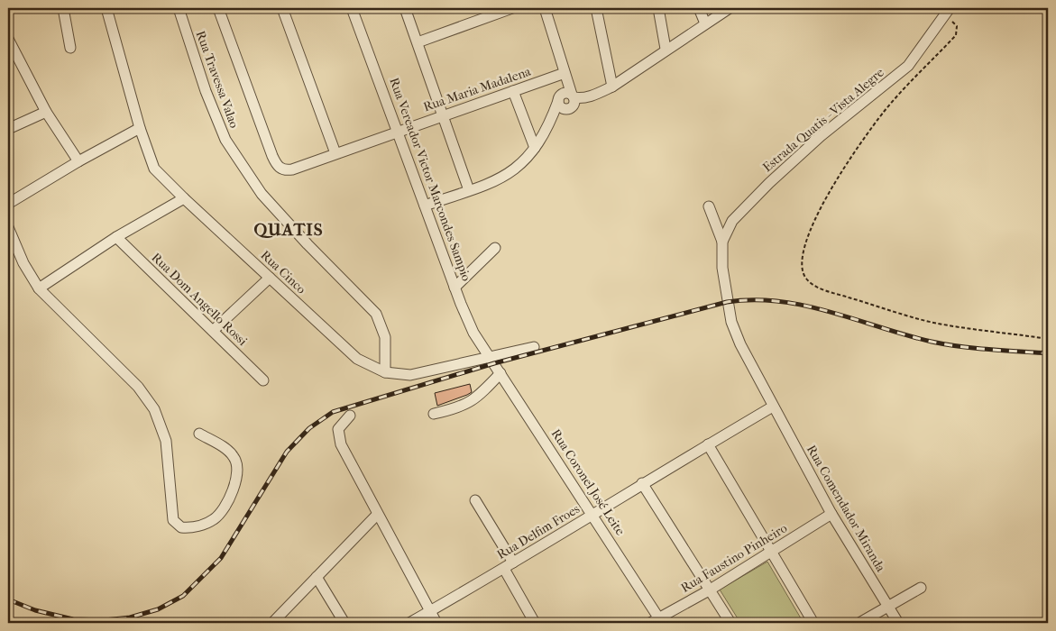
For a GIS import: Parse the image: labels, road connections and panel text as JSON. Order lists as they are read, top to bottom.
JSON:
{
  "streets": {
    "street": [
      "Rua Travessa Valao",
      "Rua Maria Madalena",
      "Estrada Quatis - Vista Alegre",
      "Rua Vereador Victor Marcondes Sampio",
      "Rua Cinco",
      "Rua Dom Angello Rossi",
      "Rua Coronel José Leite",
      "Rua Comendador Miranda",
      "Rua Delfim Froes",
      "Rua Faustino Pinheiro"
    ]
  },
  "crossings": [
    ["Rua Travessa Valao", "Rua Cinco"],
    ["Rua Maria Madalena", "Rua Vereador Victor Marcondes Sampio"],
    ["Estrada Quatis - Vista Alegre", "Rua Comendador Miranda"],
    ["Estrada Quatis - Vista Alegre", "Rua Delfim Froes"],
    ["Rua Vereador Victor Marcondes Sampio", "Rua Cinco"],
    ["Rua Vereador Victor Marcondes Sampio", "Rua Coronel José Leite"],
    ["Rua Cinco", "Rua Coronel José Leite"],
    ["Rua Coronel José Leite", "Rua Delfim Froes"],
    ["Rua Coronel José Leite", "Rua Faustino Pinheiro"],
    ["Rua Comendador Miranda", "Rua Delfim Froes"],
    ["Rua Comendador Miranda", "Rua Faustino Pinheiro"]
  ],
  "districts": ["QUATIS"]
}
